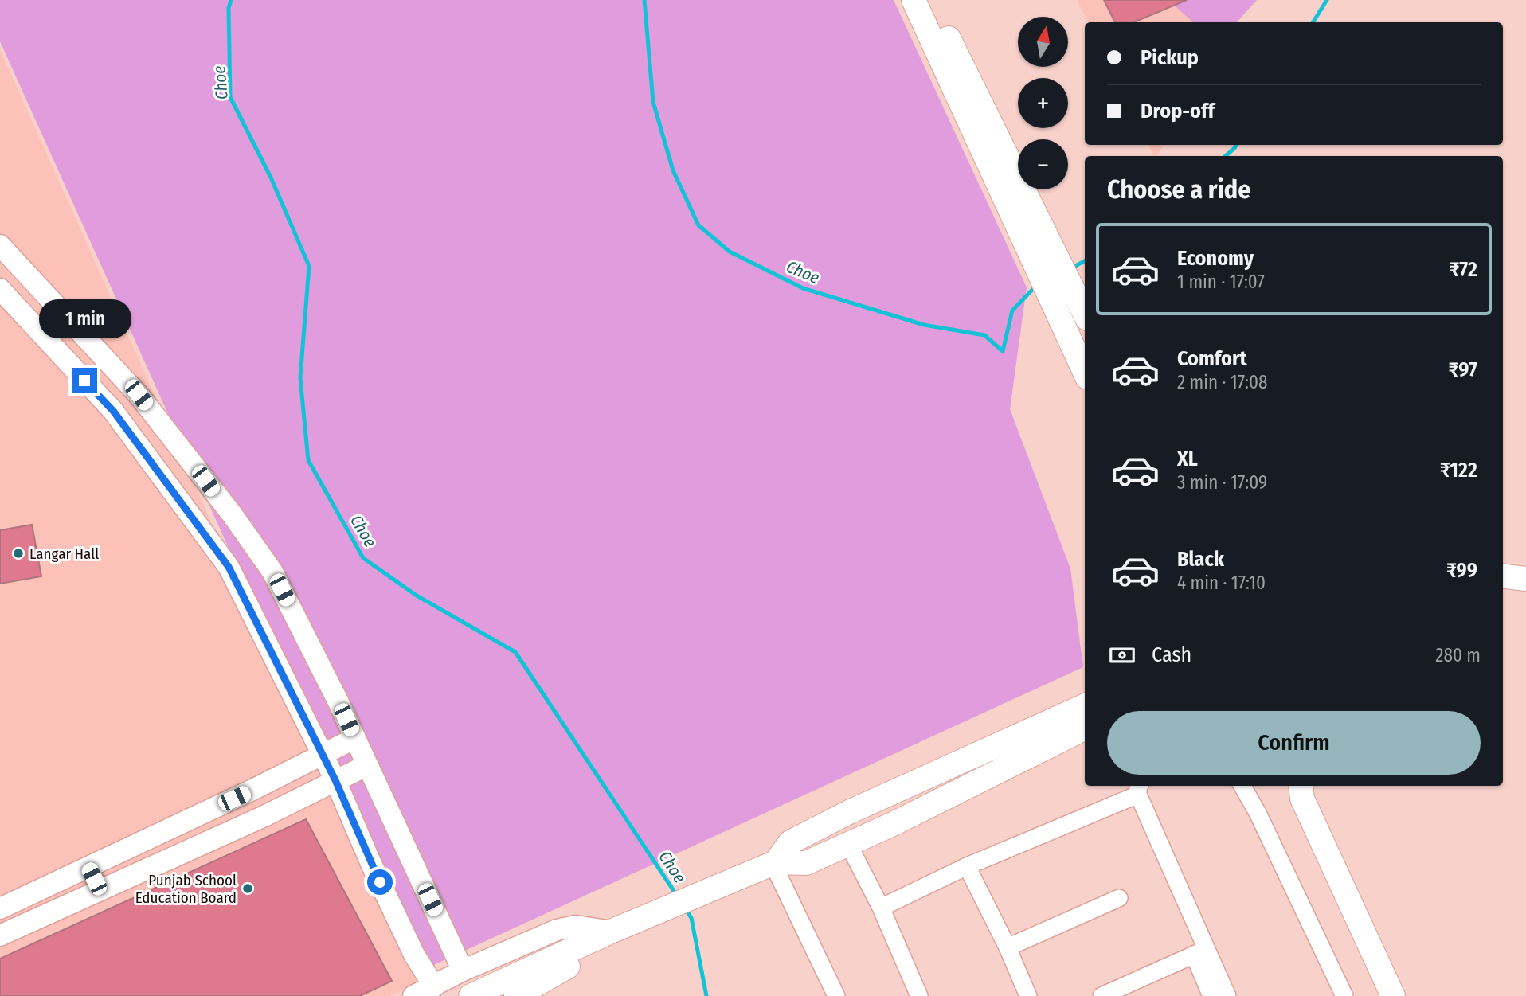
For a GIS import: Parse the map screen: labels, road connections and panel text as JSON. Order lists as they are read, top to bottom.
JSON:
{
  "water": ["Choe"],
  "places": ["Langar Hall", "Punjab School Education Board"],
  "north": "top",
  "page": {
    "map_buttons": ["+", "−"],
    "banner": ["Pickup", "Drop-off"],
    "heading": "Choose a ride",
    "list": [
      {
        "name": "Economy",
        "note": "1 min · 17:07",
        "value": "₹72"
      },
      {
        "name": "Comfort",
        "note": "2 min · 17:08",
        "value": "₹97"
      },
      {
        "name": "XL",
        "note": "3 min · 17:09",
        "value": "₹122"
      },
      {
        "name": "Black",
        "note": "4 min · 17:10",
        "value": "₹99"
      }
    ],
    "bubble": "1 min",
    "pay": ["Cash", "280 m"],
    "buttons": "Confirm"
  }
}
